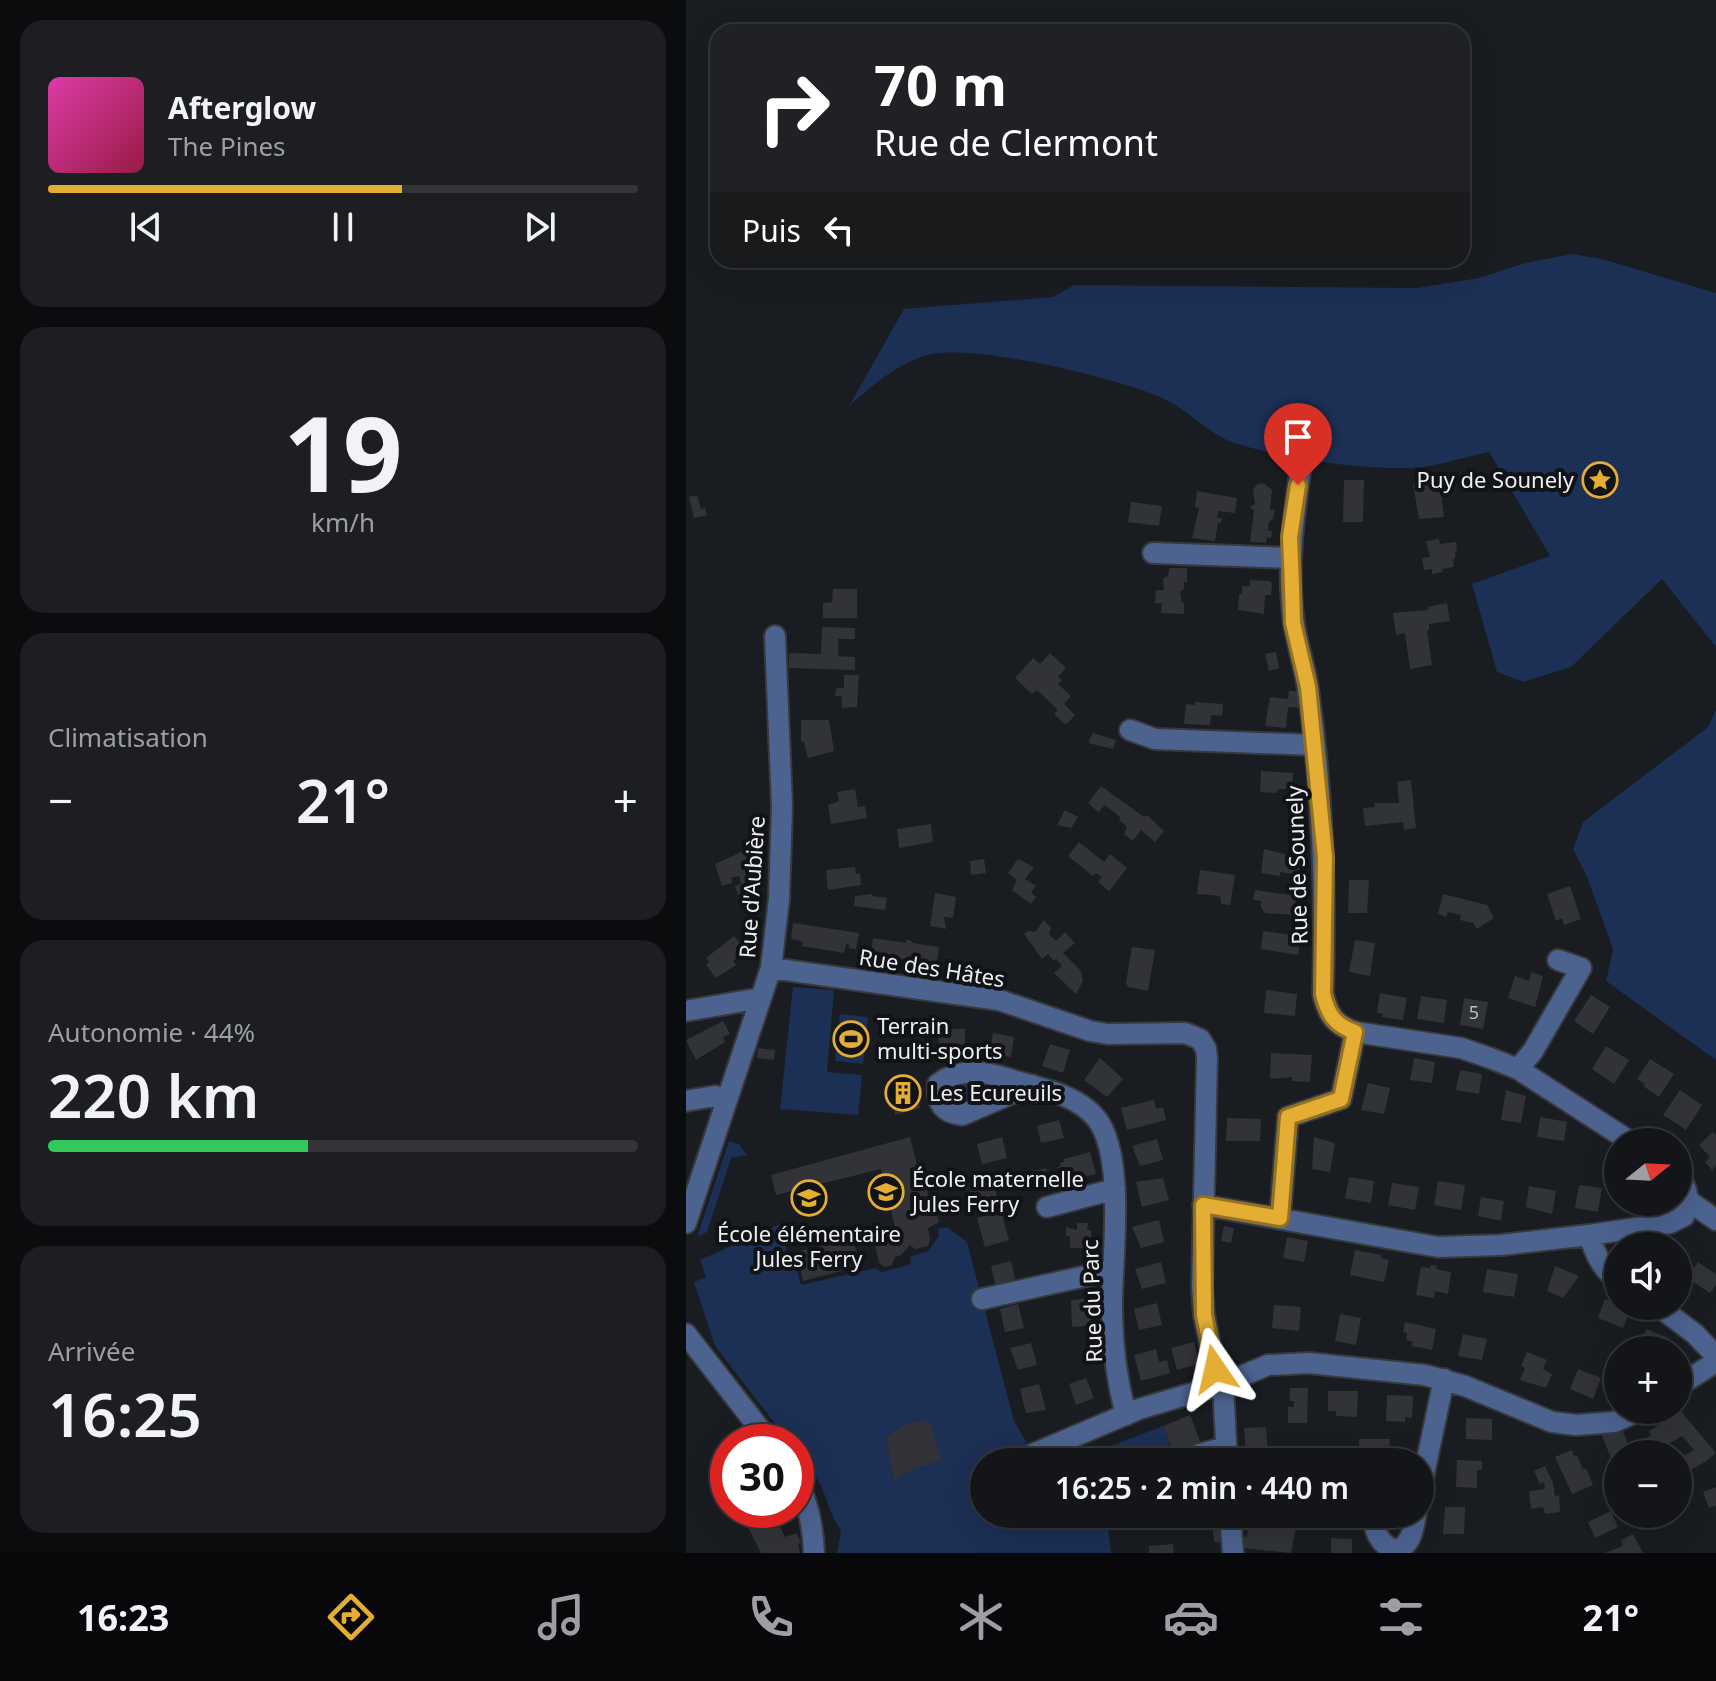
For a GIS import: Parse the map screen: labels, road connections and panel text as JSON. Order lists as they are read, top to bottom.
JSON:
{
  "streets": {
    "street": [
      "Rue de Sounely",
      "Rue d'Aubière",
      "Rue des Hâtes",
      "Rue du Parc"
    ]
  },
  "crossings": [
    ["Rue d'Aubière", "Rue des Hâtes"]
  ],
  "places": {
    "place": ["Puy de Sounely"],
    "sports": ["Terrain multi-sports"],
    "building": ["Les Ecureuils"],
    "school or university": ["École maternelle Jules Ferry", "École élémentaire Jules Ferry"]
  },
  "house_numbers": ["5"],
  "north": "right",
  "page": {
    "turn": ["70 m", "Rue de Clermont"],
    "song": ["Afterglow", "The Pines"],
    "then": "Puis",
    "tile": [
      ["19", "km/h"],
      "Climatisation",
      ["Autonomie · 44%", "220 km"],
      ["Arrivée", "16:25"]
    ],
    "heat": ["−", "21°", "+"],
    "map_buttons": ["+", "−"],
    "limit": "30",
    "trip": "16:25 · 2 min · 440 m",
    "tabs": ["16:23", "21°"]
  }
}
